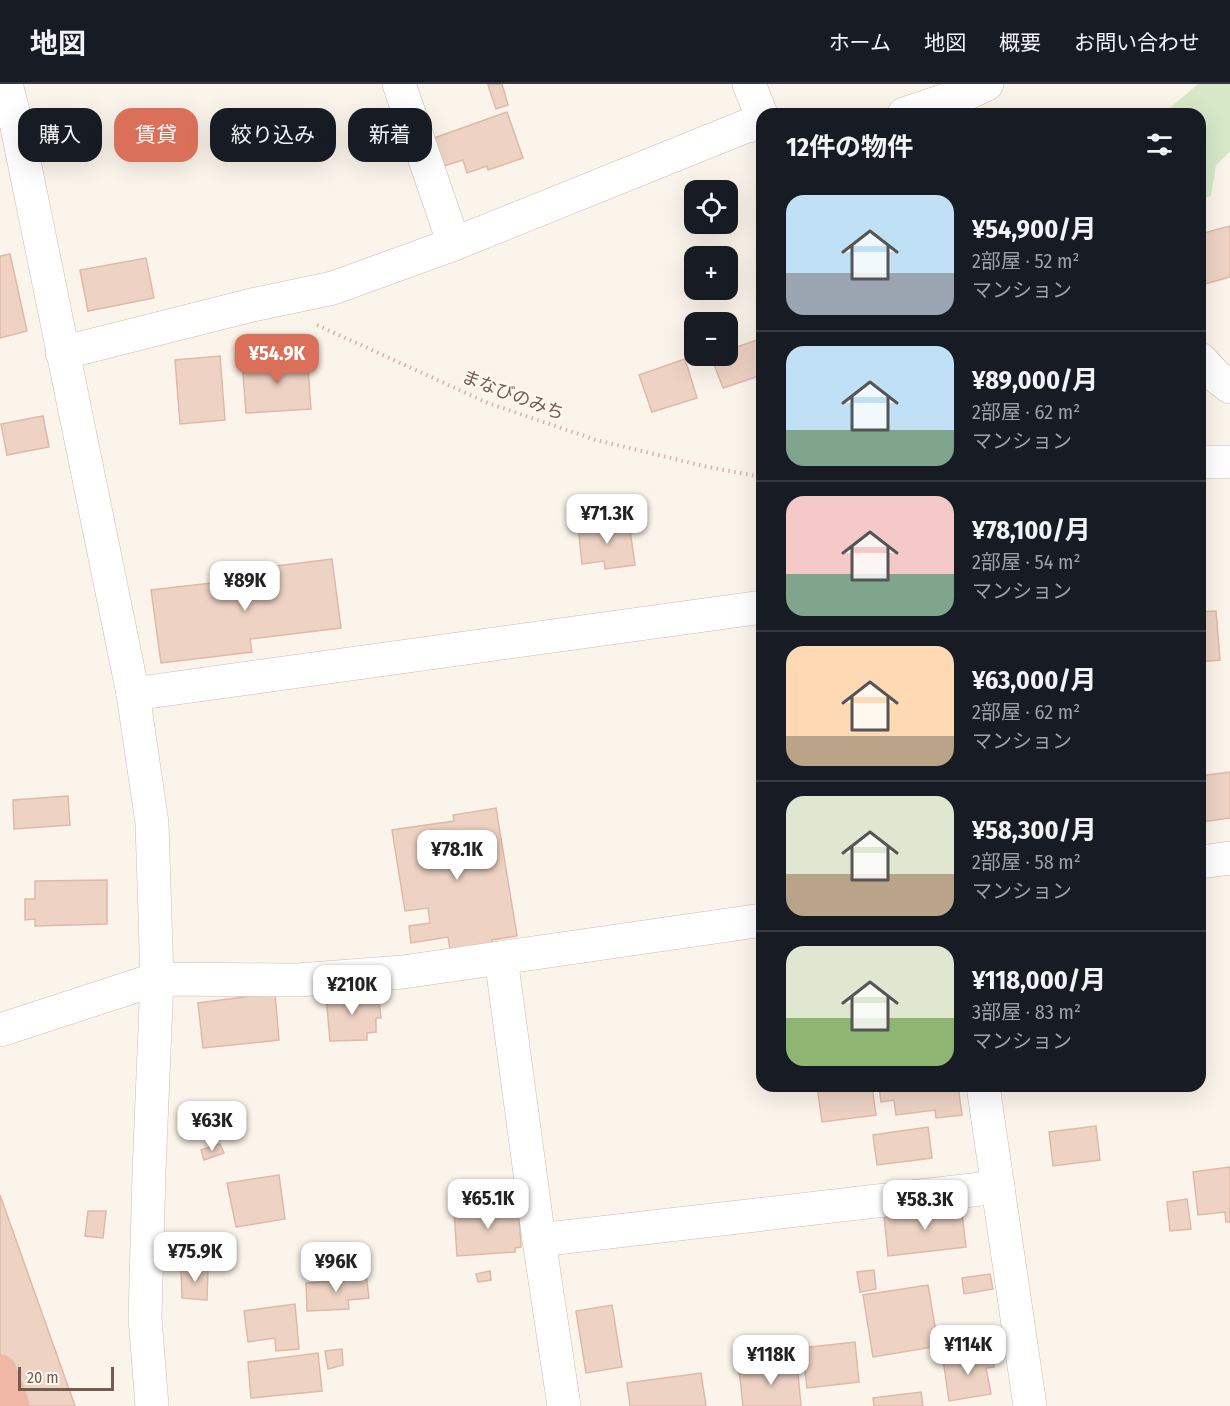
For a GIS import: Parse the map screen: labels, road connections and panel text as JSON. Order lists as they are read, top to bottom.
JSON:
{
  "streets": {
    "path": ["まなびのみち"]
  },
  "scale_bar": "20 m",
  "page": {
    "header": "地図",
    "nav": [
      "ホーム",
      "地図",
      "概要",
      "お問い合わせ"
    ],
    "chip": [
      "購入",
      "賃貸",
      "絞り込み",
      "新着"
    ],
    "heading": "12件の物件",
    "map_buttons": ["+", "−"],
    "list": [
      {
        "name": "¥54,900/月",
        "note": "2部屋 · 52 m² · マンション"
      },
      {
        "name": "¥89,000/月",
        "note": "2部屋 · 62 m² · マンション"
      },
      {
        "name": "¥78,100/月",
        "note": "2部屋 · 54 m² · マンション"
      },
      {
        "name": "¥63,000/月",
        "note": "2部屋 · 62 m² · マンション"
      },
      {
        "name": "¥58,300/月",
        "note": "2部屋 · 58 m² · マンション"
      },
      {
        "name": "¥118,000/月",
        "note": "3部屋 · 83 m² · マンション"
      }
    ],
    "price": [
      "¥54.9K",
      "¥71.3K",
      "¥89K",
      "¥78.1K",
      "¥210K",
      "¥63K",
      "¥65.1K",
      "¥58.3K",
      "¥75.9K",
      "¥96K",
      "¥114K",
      "¥118K"
    ],
    "scale": "20 m"
  }
}
